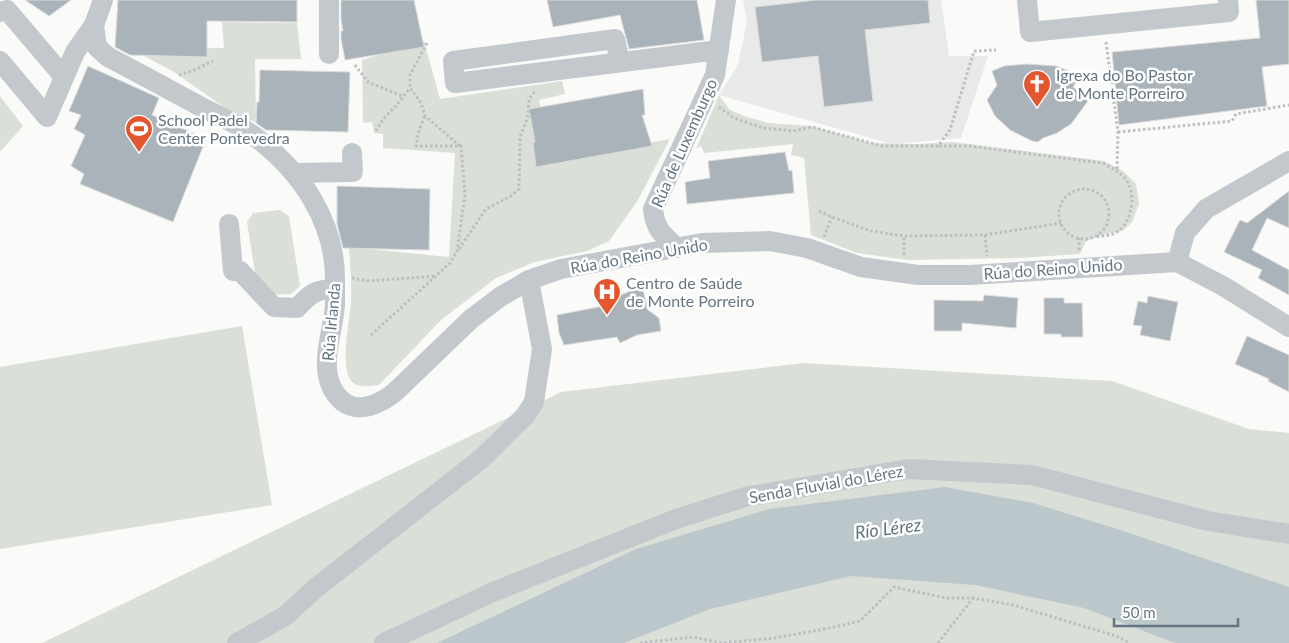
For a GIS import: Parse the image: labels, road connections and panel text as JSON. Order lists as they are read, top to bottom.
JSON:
{
  "streets": {
    "street": [
      "Rúa de Luxemburgo",
      "Rúa do Reino Unido",
      "Rúa Irlanda",
      "Senda Fluvial do Lérez"
    ]
  },
  "crossings": [
    ["Rúa de Luxemburgo", "Rúa do Reino Unido"],
    ["Rúa do Reino Unido", "Rúa Irlanda"]
  ],
  "water": ["Río Lérez"],
  "places": {
    "church": ["Igrexa do Bo Pastor de Monte Porreiro"],
    "sports": ["School Padel Center Pontevedra"],
    "hospital": ["Centro de Saúde de Monte Porreiro"]
  },
  "scale_bar": "50 m"
}
